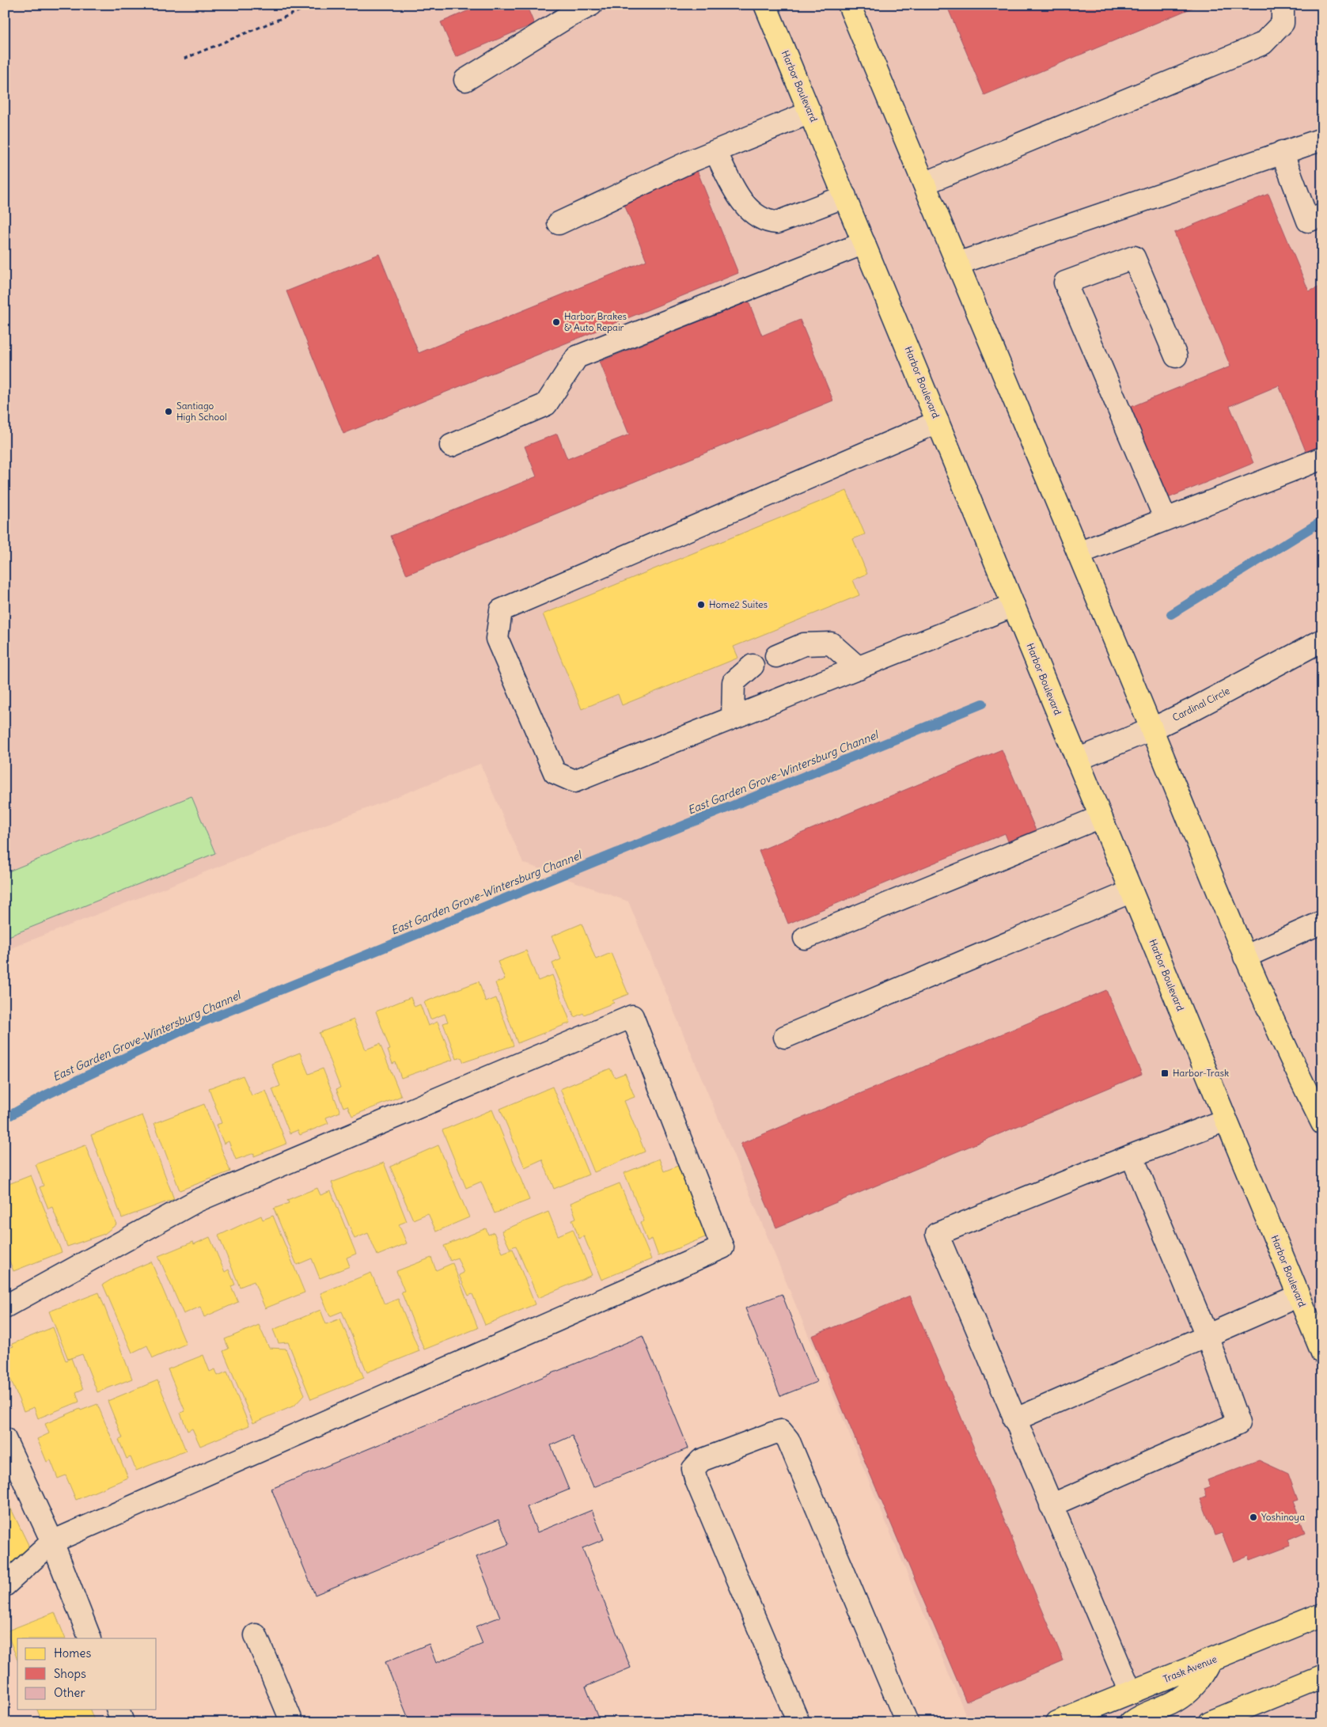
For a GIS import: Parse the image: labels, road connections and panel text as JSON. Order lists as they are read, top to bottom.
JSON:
{
  "streets": {
    "main road": ["Harbor Boulevard", "Trask Avenue"],
    "street": ["Cardinal Circle"]
  },
  "crossings": [
    ["Harbor Boulevard", "Cardinal Circle"]
  ],
  "water": ["East Garden Grove-Wintersburg Channel"],
  "places": {
    "other": [
      "Harbor Brakes & Auto Repair",
      "Santiago High School",
      "Home2 Suites",
      "Yoshinoya"
    ],
    "transit": ["Harbor-Trask"]
  },
  "legend": ["Homes", "Shops", "Other"]
}
